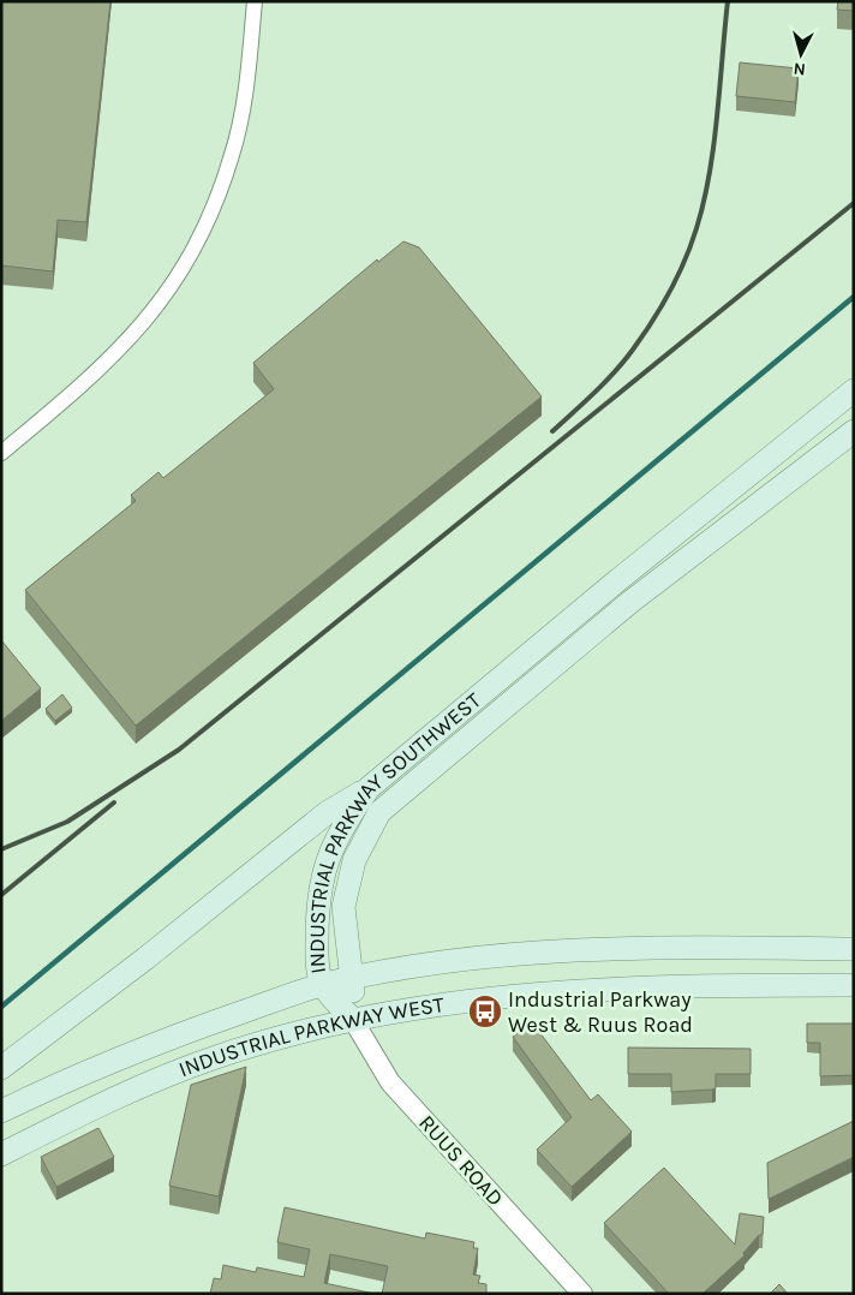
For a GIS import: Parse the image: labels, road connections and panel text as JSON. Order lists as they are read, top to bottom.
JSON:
{
  "streets": {
    "main road": ["INDUSTRIAL PARKWAY SOUTHWEST", "INDUSTRIAL PARKWAY WEST"],
    "street": ["RUUS ROAD"]
  },
  "crossings": [
    ["INDUSTRIAL PARKWAY SOUTHWEST", "INDUSTRIAL PARKWAY WEST"],
    ["INDUSTRIAL PARKWAY SOUTHWEST", "RUUS ROAD"],
    ["INDUSTRIAL PARKWAY WEST", "RUUS ROAD"]
  ],
  "places": {
    "bus stop": ["Industrial Parkway West & Ruus Road"]
  },
  "north": "bottom"
}
